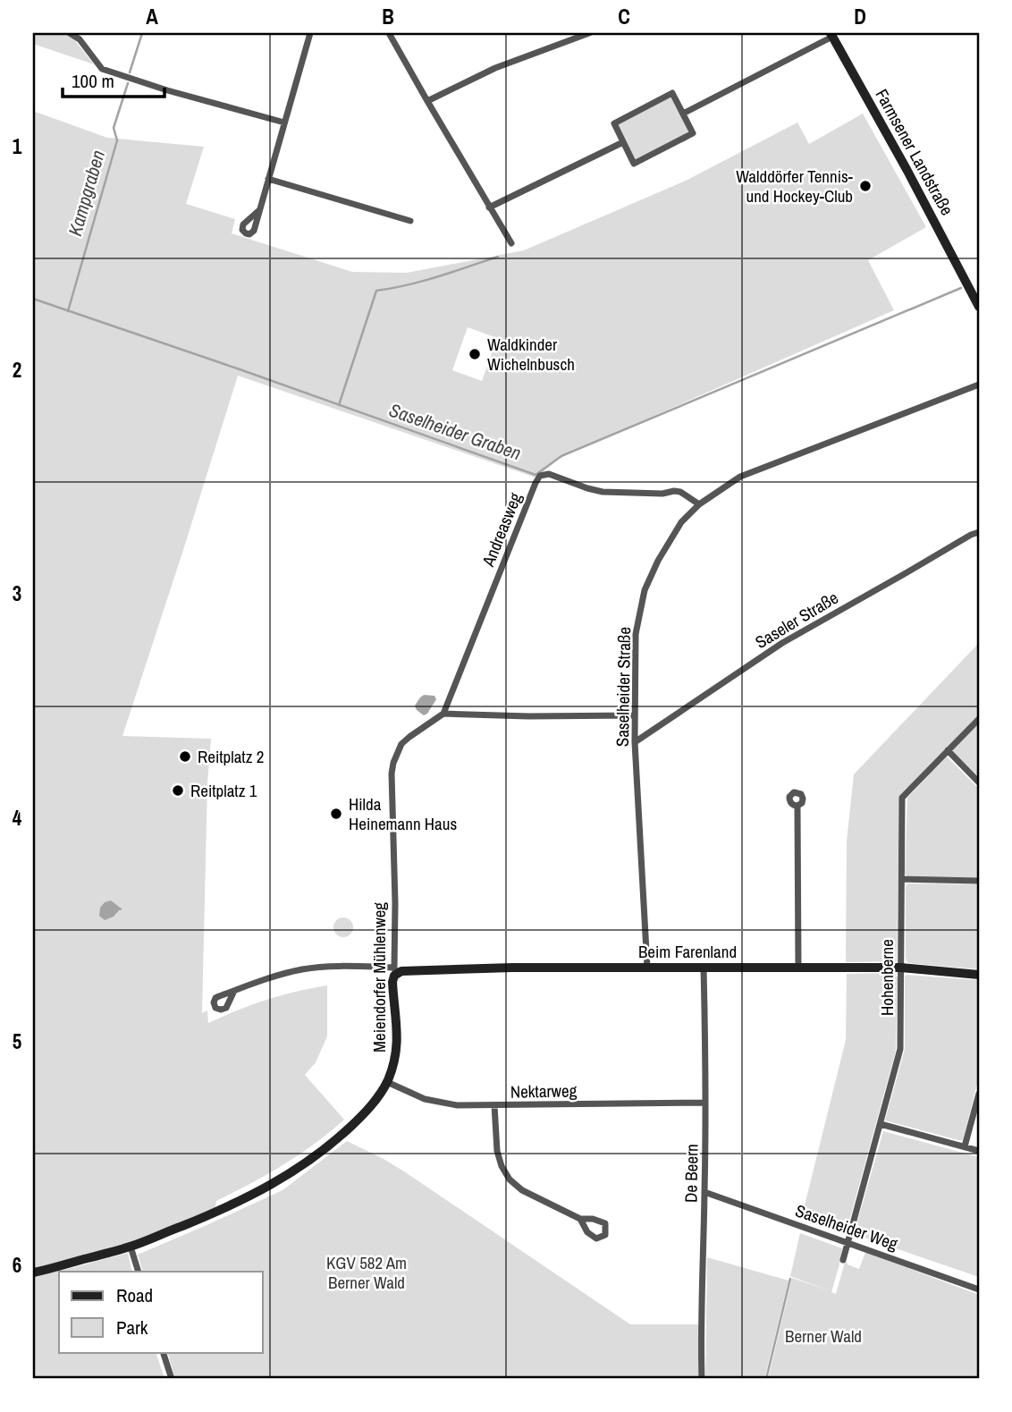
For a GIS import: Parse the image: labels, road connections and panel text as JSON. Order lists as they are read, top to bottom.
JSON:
{
  "streets": {
    "street": [
      "Farmsener Landstraße",
      "Andreasweg",
      "Saseler Straße",
      "Saselheider Straße",
      "Beim Farenland",
      "Meiendorfer Mühlenweg",
      "Hohenberne",
      "Nektarweg",
      "De Beern",
      "Saselheider Weg"
    ]
  },
  "crossings": [
    ["Andreasweg", "Saselheider Straße"],
    ["Andreasweg", "Meiendorfer Mühlenweg"],
    ["Saseler Straße", "Saselheider Straße"],
    ["Saselheider Straße", "Beim Farenland"],
    ["Beim Farenland", "Meiendorfer Mühlenweg"],
    ["Beim Farenland", "Hohenberne"],
    ["Beim Farenland", "De Beern"],
    ["Meiendorfer Mühlenweg", "Nektarweg"],
    ["Hohenberne", "Saselheider Weg"],
    ["Nektarweg", "De Beern"],
    ["De Beern", "Saselheider Weg"]
  ],
  "water": ["Kampgraben", "Saselheider Graben"],
  "parks": ["KGV 582 Am Berner Wald", "Berner Wald"],
  "places": [
    "Walddörfer Tennis- und Hockey-Club",
    "Waldkinder Wichelnbusch",
    "Reitplatz 2",
    "Reitplatz 1",
    "Hilda Heinemann Haus"
  ],
  "legend": ["Road", "Park"],
  "scale_bar": "100 m",
  "grid": {
    "columns": [
      "A",
      "B",
      "C",
      "D"
    ],
    "rows": [
      "1",
      "2",
      "3",
      "4",
      "5",
      "6"
    ]
  }
}
